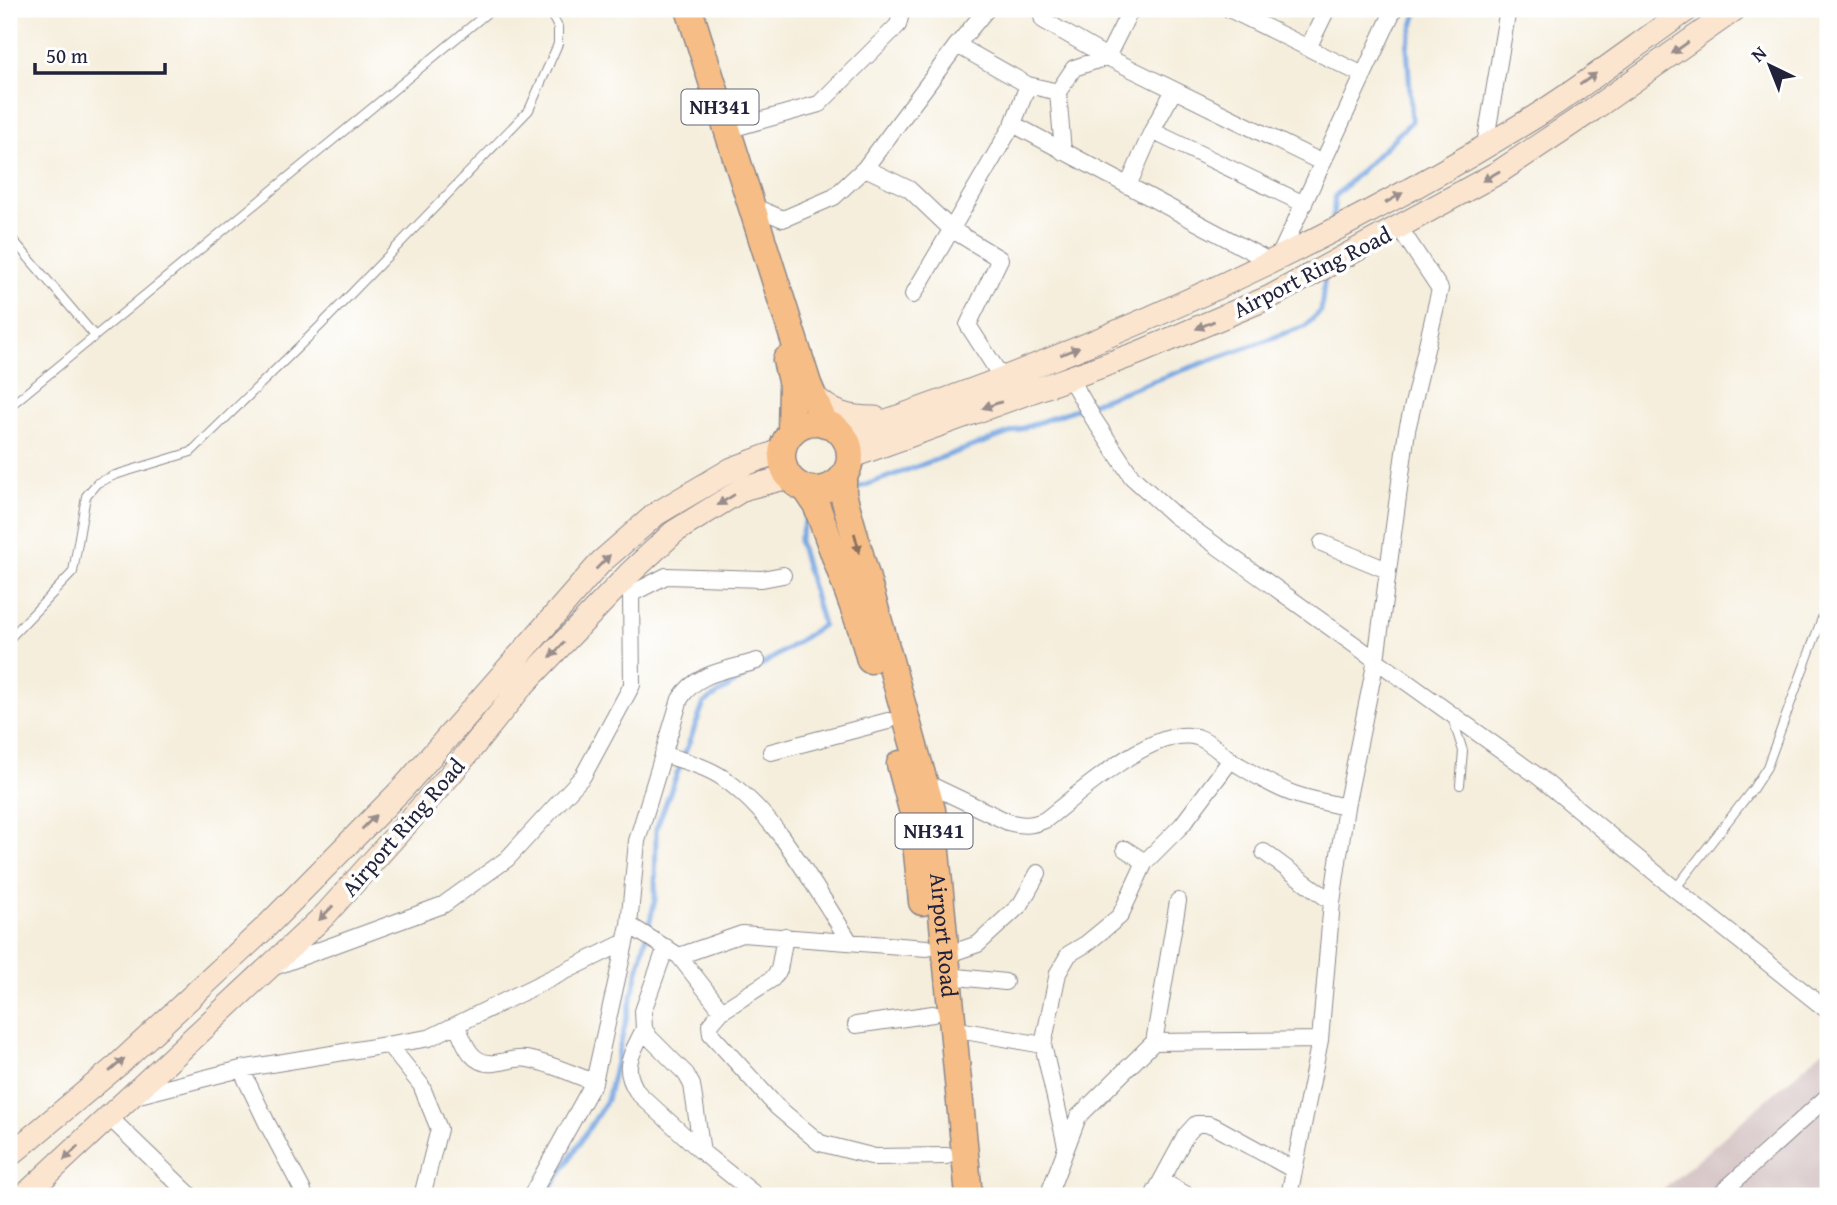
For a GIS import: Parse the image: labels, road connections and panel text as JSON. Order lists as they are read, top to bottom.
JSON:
{
  "streets": {
    "highway": ["NH341", "Airport Road"],
    "main road": ["Airport Ring Road"]
  },
  "crossings": [
    ["NH341", "Airport Ring Road"],
    ["NH341", "Airport Road"],
    ["Airport Ring Road", "Airport Road"]
  ],
  "scale_bar": "50 m",
  "north": "top left"
}
